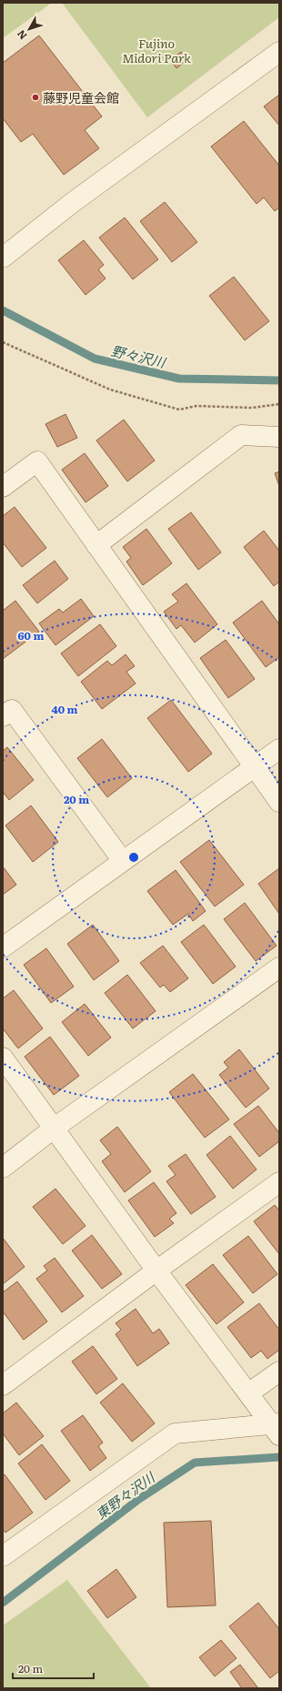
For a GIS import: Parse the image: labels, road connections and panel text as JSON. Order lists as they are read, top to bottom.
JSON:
{
  "water": ["野々沢川", "東野々沢川"],
  "parks": ["Fujino Midori Park"],
  "places": ["藤野児童会館"],
  "scale_bar": "20 m",
  "north": "bottom left",
  "rings": ["60 m", "40 m", "20 m"]
}
